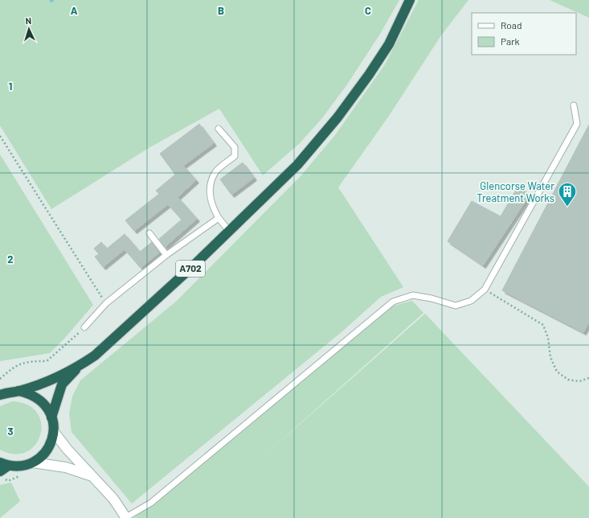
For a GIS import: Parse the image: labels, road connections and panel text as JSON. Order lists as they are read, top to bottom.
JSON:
{
  "streets": {
    "highway": ["A702"]
  },
  "places": {
    "building": ["Glencorse Water Treatment Works"]
  },
  "legend": ["Road", "Park"],
  "north": "top",
  "grid": {
    "columns": ["A", "B", "C"],
    "rows": ["1", "2", "3"]
  }
}
